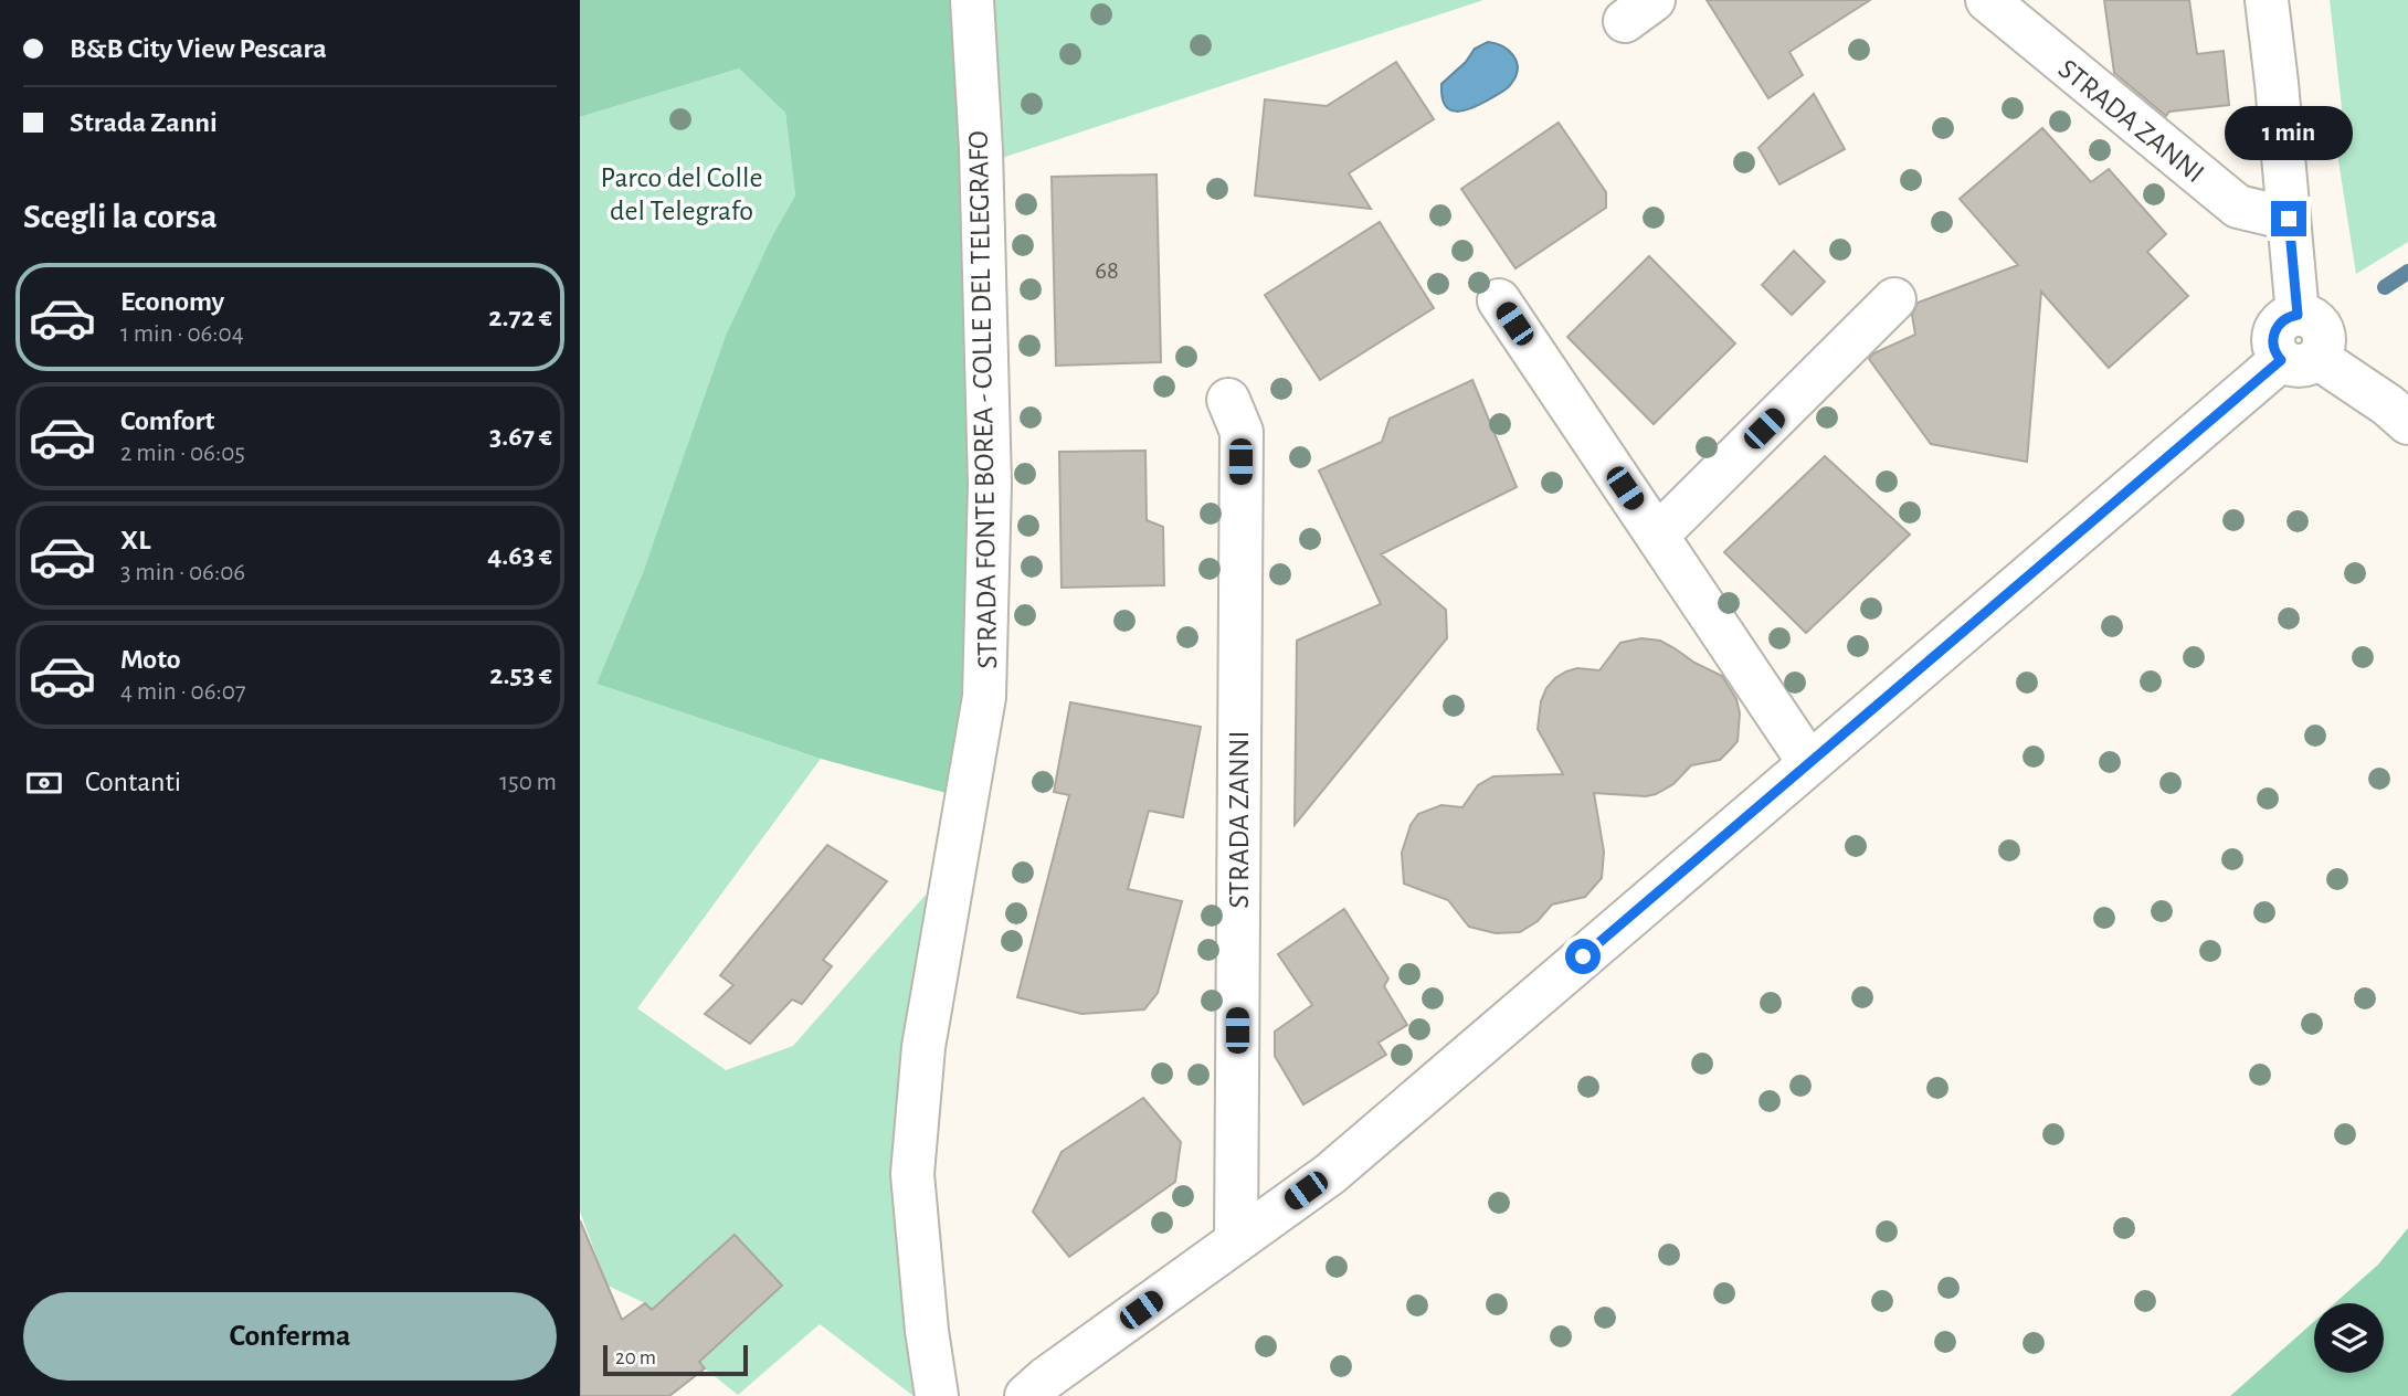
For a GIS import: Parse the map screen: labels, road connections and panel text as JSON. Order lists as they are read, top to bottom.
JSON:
{
  "streets": {
    "street": ["STRADA ZANNI", "STRADA FONTE BOREA - COLLE DEL TELEGRAFO"]
  },
  "parks": ["Parco del Colle del Telegrafo"],
  "house_numbers": ["68"],
  "scale_bar": "20 m",
  "page": {
    "banner": ["B&B City View Pescara", "Strada Zanni"],
    "bubble": "1 min",
    "heading": "Scegli la corsa",
    "list": [
      {
        "name": "Economy",
        "note": "1 min · 06:04",
        "value": "2.72 €"
      },
      {
        "name": "Comfort",
        "note": "2 min · 06:05",
        "value": "3.67 €"
      },
      {
        "name": "XL",
        "note": "3 min · 06:06",
        "value": "4.63 €"
      },
      {
        "name": "Moto",
        "note": "4 min · 06:07",
        "value": "2.53 €"
      }
    ],
    "pay": ["Contanti", "150 m"],
    "buttons": "Conferma",
    "scale": "20 m"
  }
}
